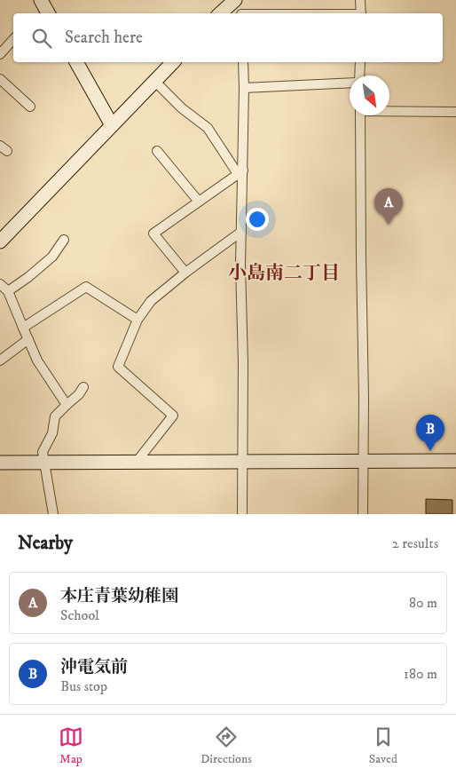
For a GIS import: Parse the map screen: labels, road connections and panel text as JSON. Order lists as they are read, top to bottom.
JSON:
{
  "districts": ["小島南二丁目"],
  "north": "bottom right",
  "page": {
    "search": "Search here",
    "pins": ["A", "B"],
    "heading": ["Nearby", "2 results"],
    "list": [
      {
        "mark": "A",
        "name": "本庄青葉幼稚園",
        "note": "School",
        "value": "80 m"
      },
      {
        "mark": "B",
        "name": "沖電気前",
        "note": "Bus stop",
        "value": "180 m"
      }
    ],
    "nav": ["Map", "Directions", "Saved"]
  }
}
